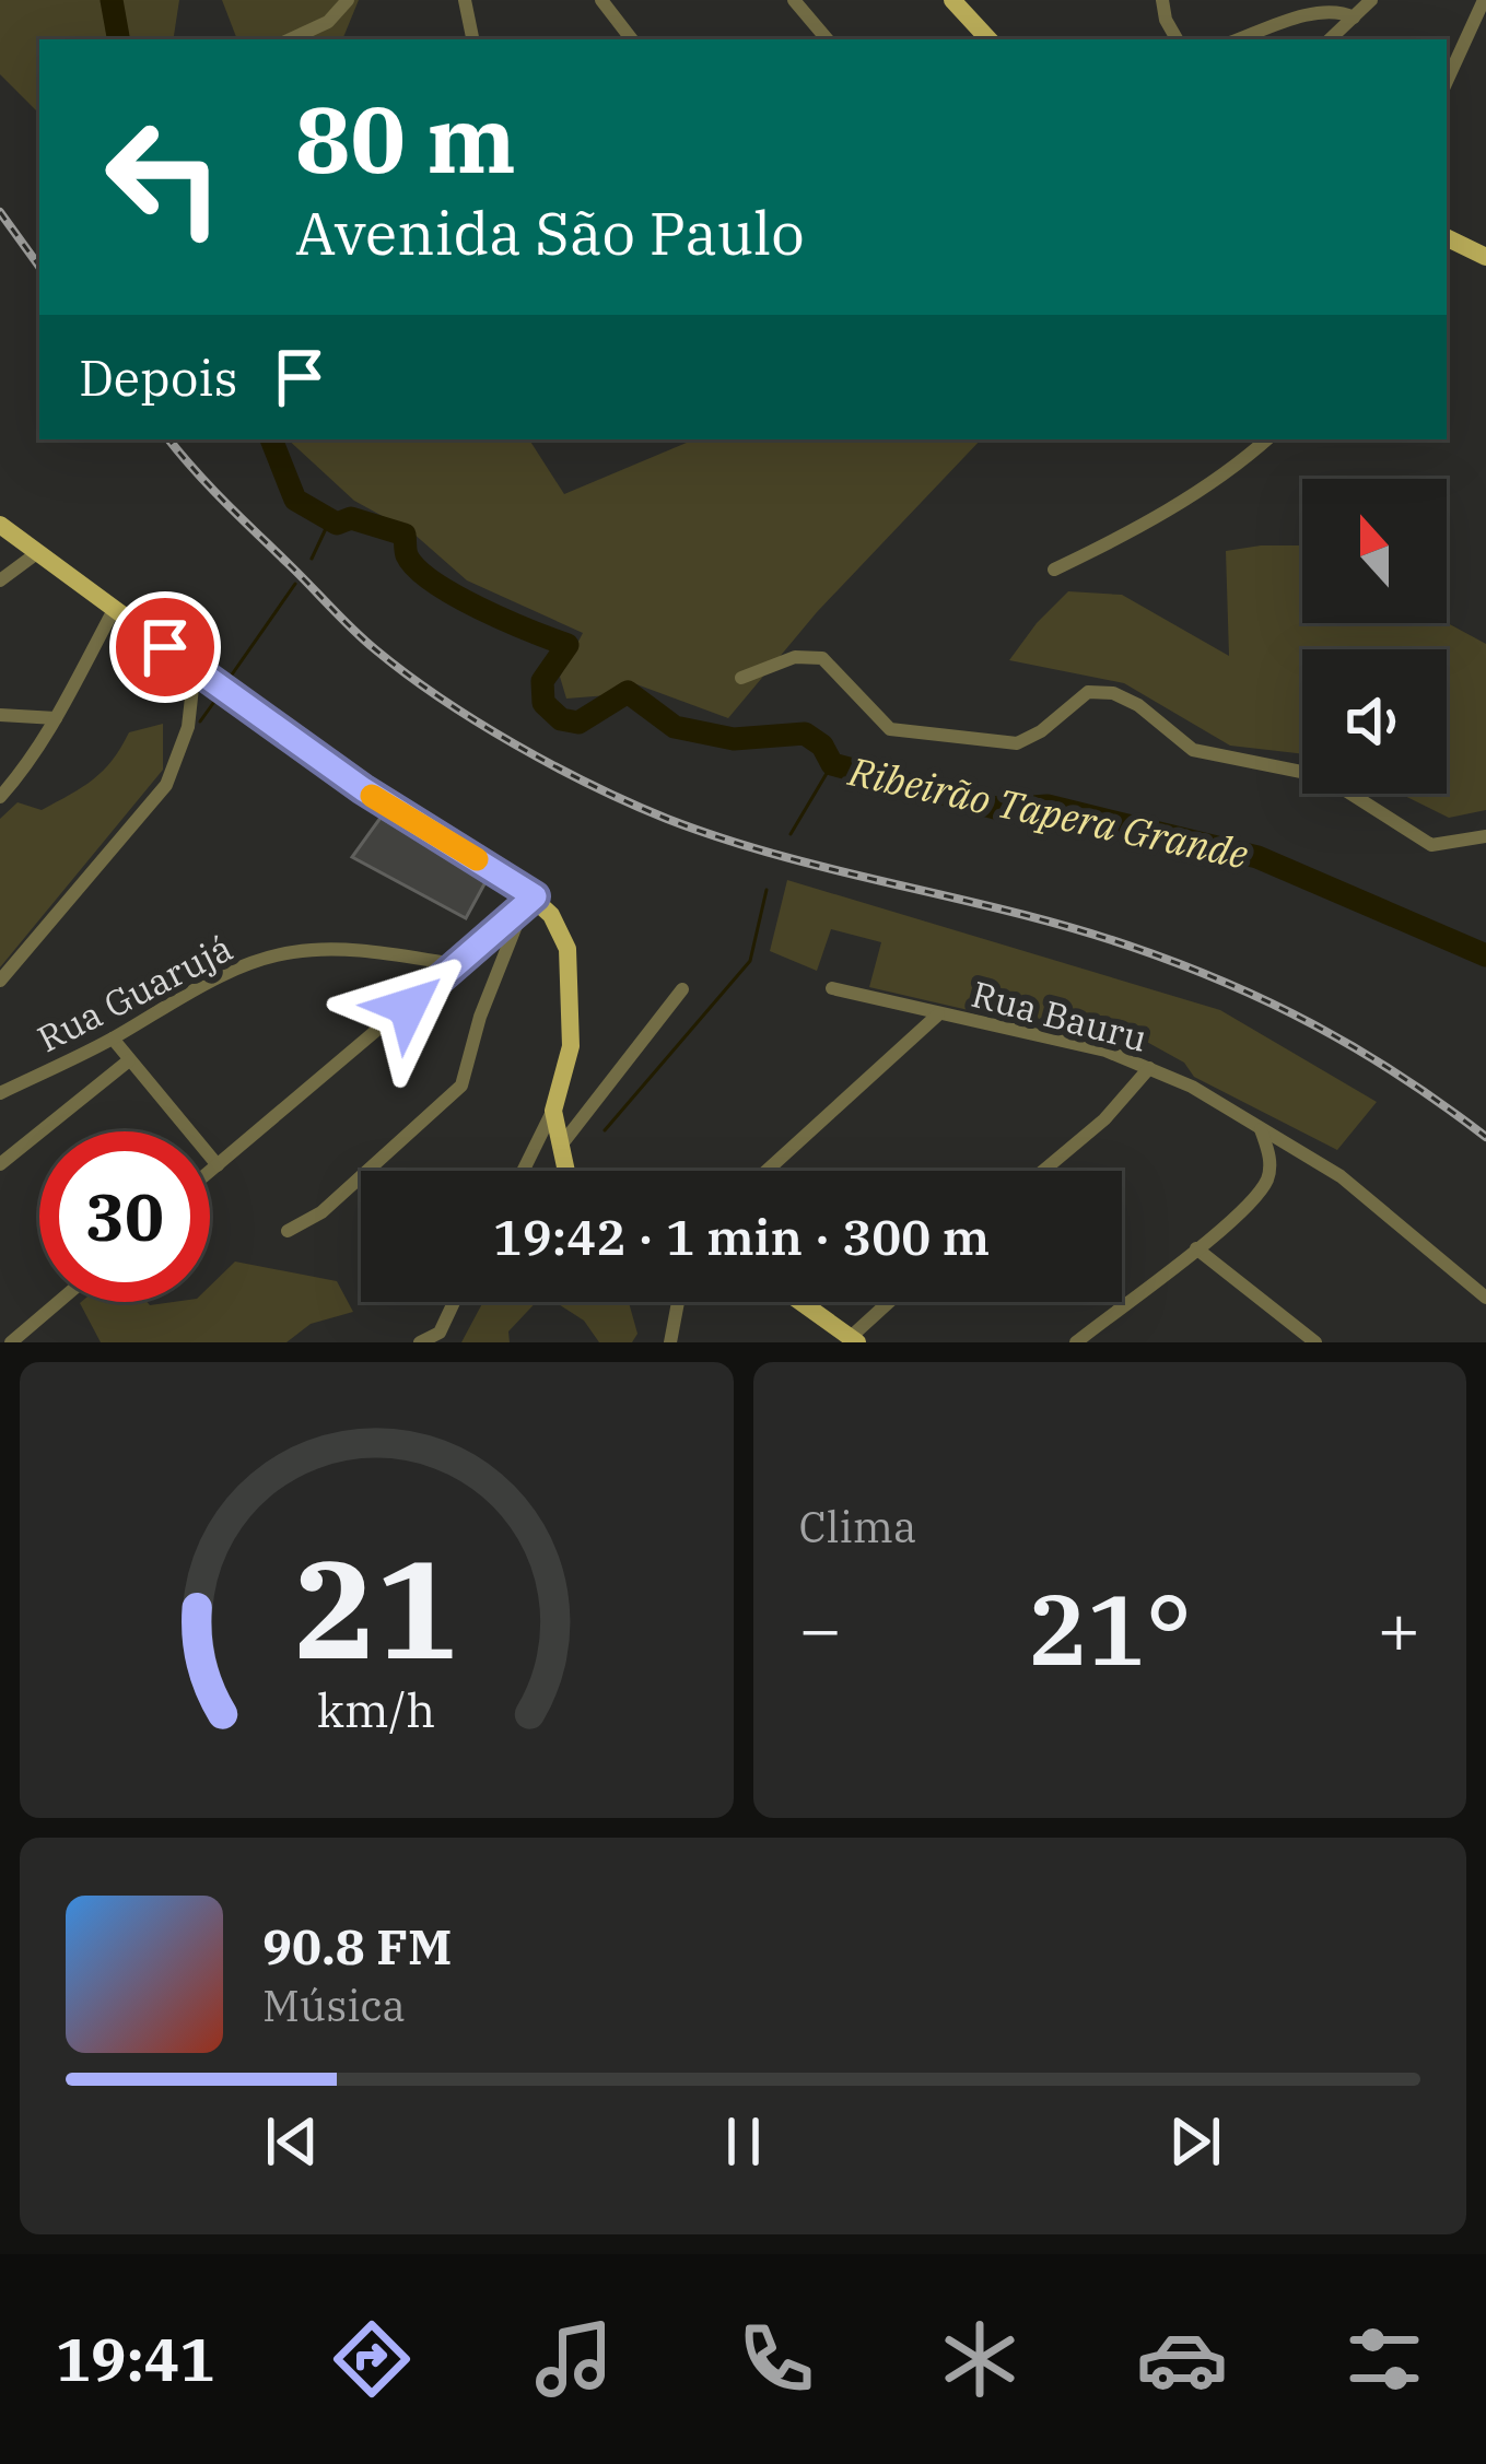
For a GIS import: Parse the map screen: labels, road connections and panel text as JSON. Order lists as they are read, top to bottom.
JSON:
{
  "streets": {
    "street": ["Rua Guarujá", "Rua Bauru"]
  },
  "water": ["Ribeirão Tapera Grande"],
  "north": "top",
  "page": {
    "turn": ["80 m", "Avenida São Paulo"],
    "then": "Depois",
    "limit": "30",
    "trip": "19:42 · 1 min · 300 m",
    "tile": "Clima",
    "heat": ["−", "21°", "+"],
    "song": ["90.8 FM", "Música"],
    "tabs": "19:41",
    "gauge": ["21", "km/h"]
  }
}
